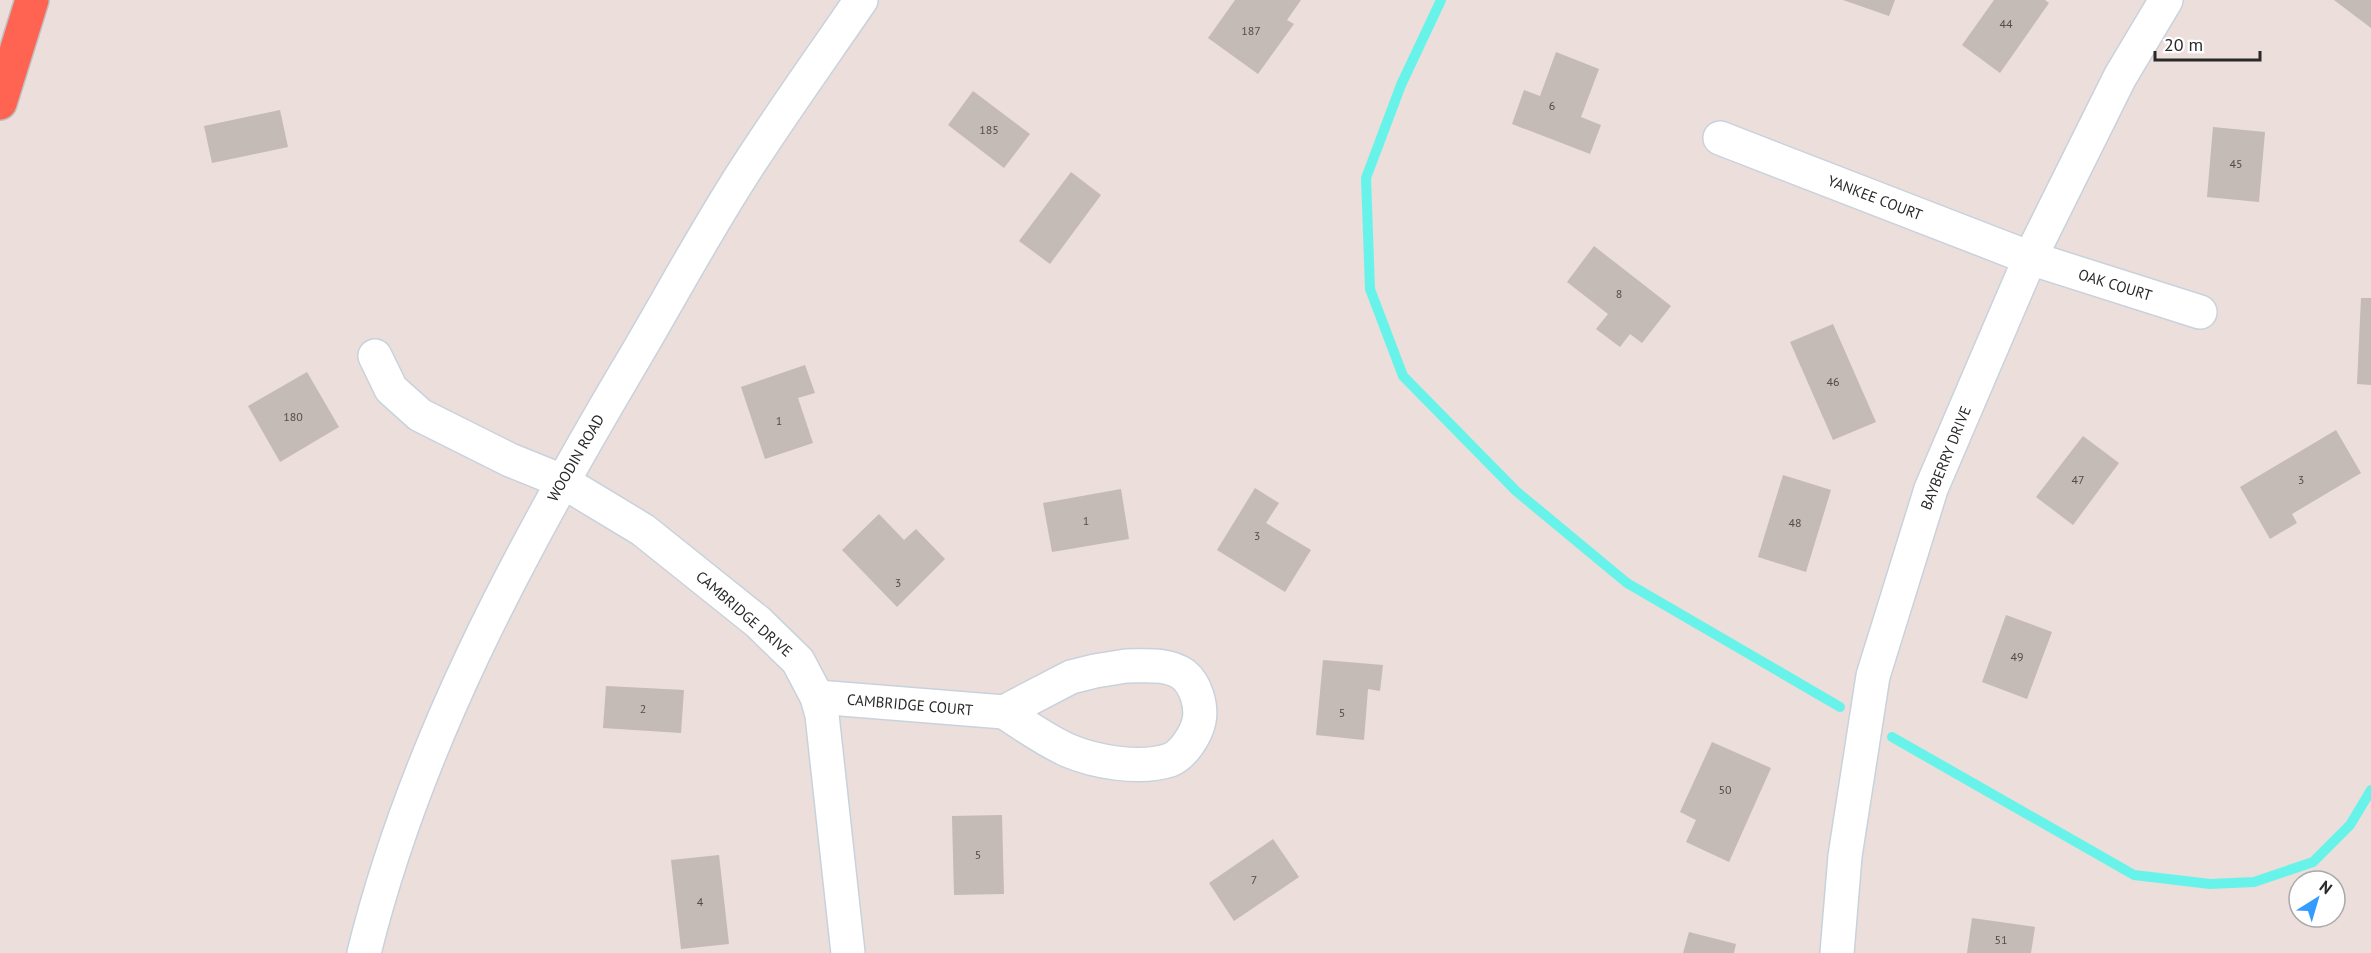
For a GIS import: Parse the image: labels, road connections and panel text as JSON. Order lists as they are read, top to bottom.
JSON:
{
  "streets": {
    "street": [
      "YANKEE COURT",
      "OAK COURT",
      "WOODIN ROAD",
      "BAYBERRY DRIVE",
      "CAMBRIDGE DRIVE",
      "CAMBRIDGE COURT"
    ]
  },
  "crossings": [
    ["YANKEE COURT", "OAK COURT"],
    ["YANKEE COURT", "BAYBERRY DRIVE"],
    ["OAK COURT", "BAYBERRY DRIVE"],
    ["WOODIN ROAD", "CAMBRIDGE DRIVE"],
    ["CAMBRIDGE DRIVE", "CAMBRIDGE COURT"]
  ],
  "house_numbers": [
    "44",
    "187",
    "6",
    "185",
    "45",
    "8",
    "46",
    "180",
    "1",
    "47",
    "3",
    "1",
    "48",
    "3",
    "3",
    "49",
    "2",
    "5",
    "50",
    "5",
    "7",
    "4",
    "51"
  ],
  "scale_bar": "20 m",
  "north": "top right"
}
